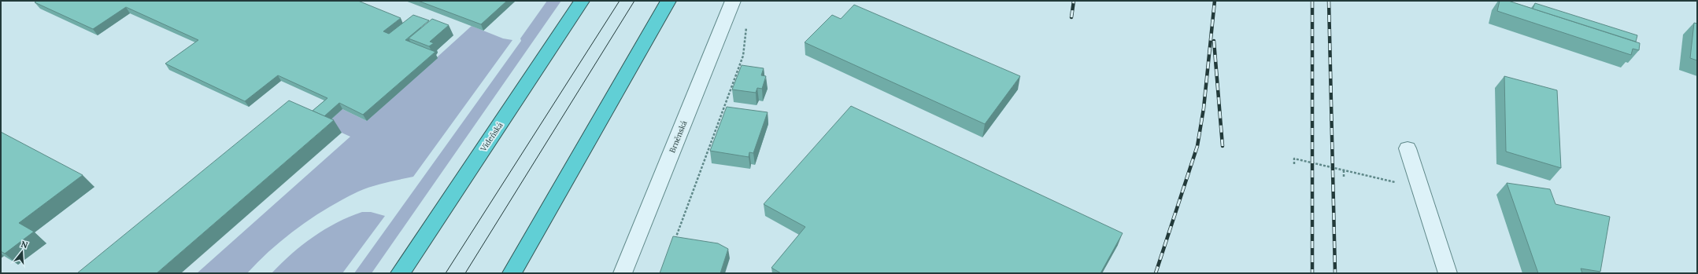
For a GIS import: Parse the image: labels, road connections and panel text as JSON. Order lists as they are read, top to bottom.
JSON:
{
  "streets": {
    "highway": ["Vídeňská"],
    "street": ["Brněnská"]
  },
  "north": "top"
}
